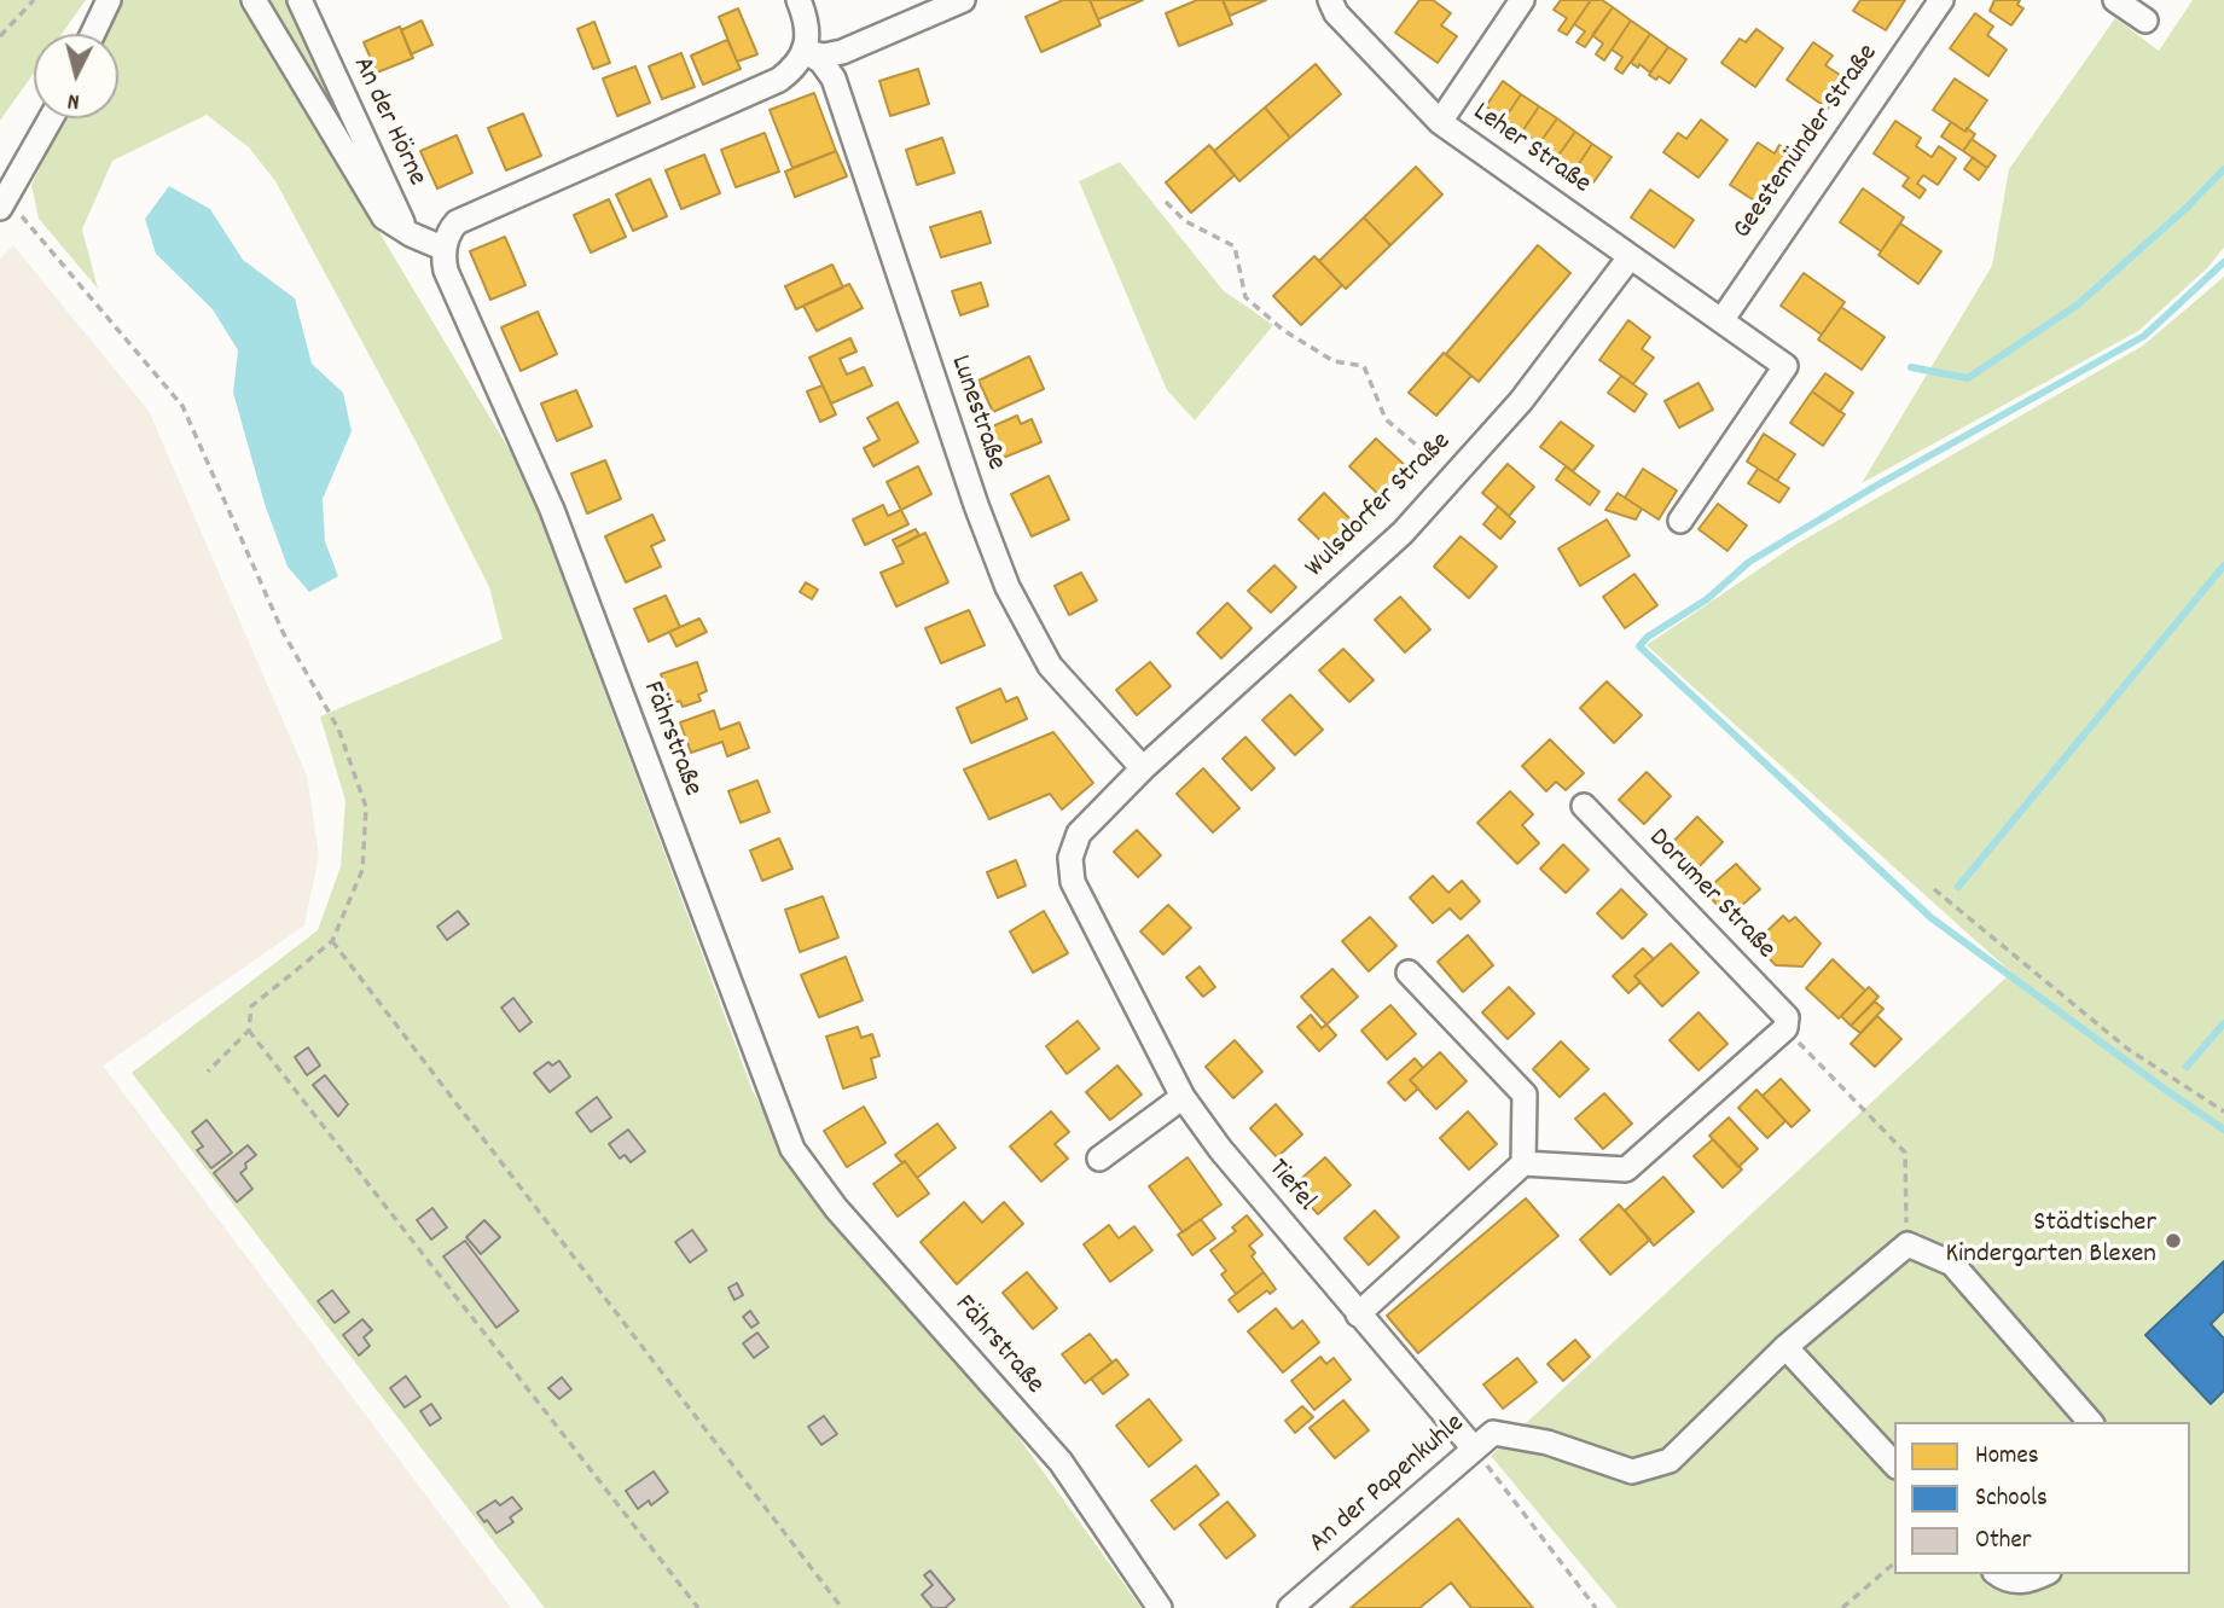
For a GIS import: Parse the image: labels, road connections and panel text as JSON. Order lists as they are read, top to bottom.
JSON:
{
  "streets": {
    "street": [
      "An der Hörne",
      "Geestemünder Straße",
      "Leher Straße",
      "Lunestraße",
      "Wulsdorfer Straße",
      "Fährstraße",
      "Dorumer Straße",
      "Tiefel",
      "An der Papenkuhle"
    ]
  },
  "crossings": [
    ["Geestemünder Straße", "Leher Straße"],
    ["Leher Straße", "Wulsdorfer Straße"],
    ["Lunestraße", "Wulsdorfer Straße"],
    ["Lunestraße", "Tiefel"],
    ["Wulsdorfer Straße", "Tiefel"],
    ["Tiefel", "An der Papenkuhle"]
  ],
  "places": ["Städtischer Kindergarten Blexen"],
  "legend": ["Homes", "Schools", "Other"],
  "north": "bottom"
}
